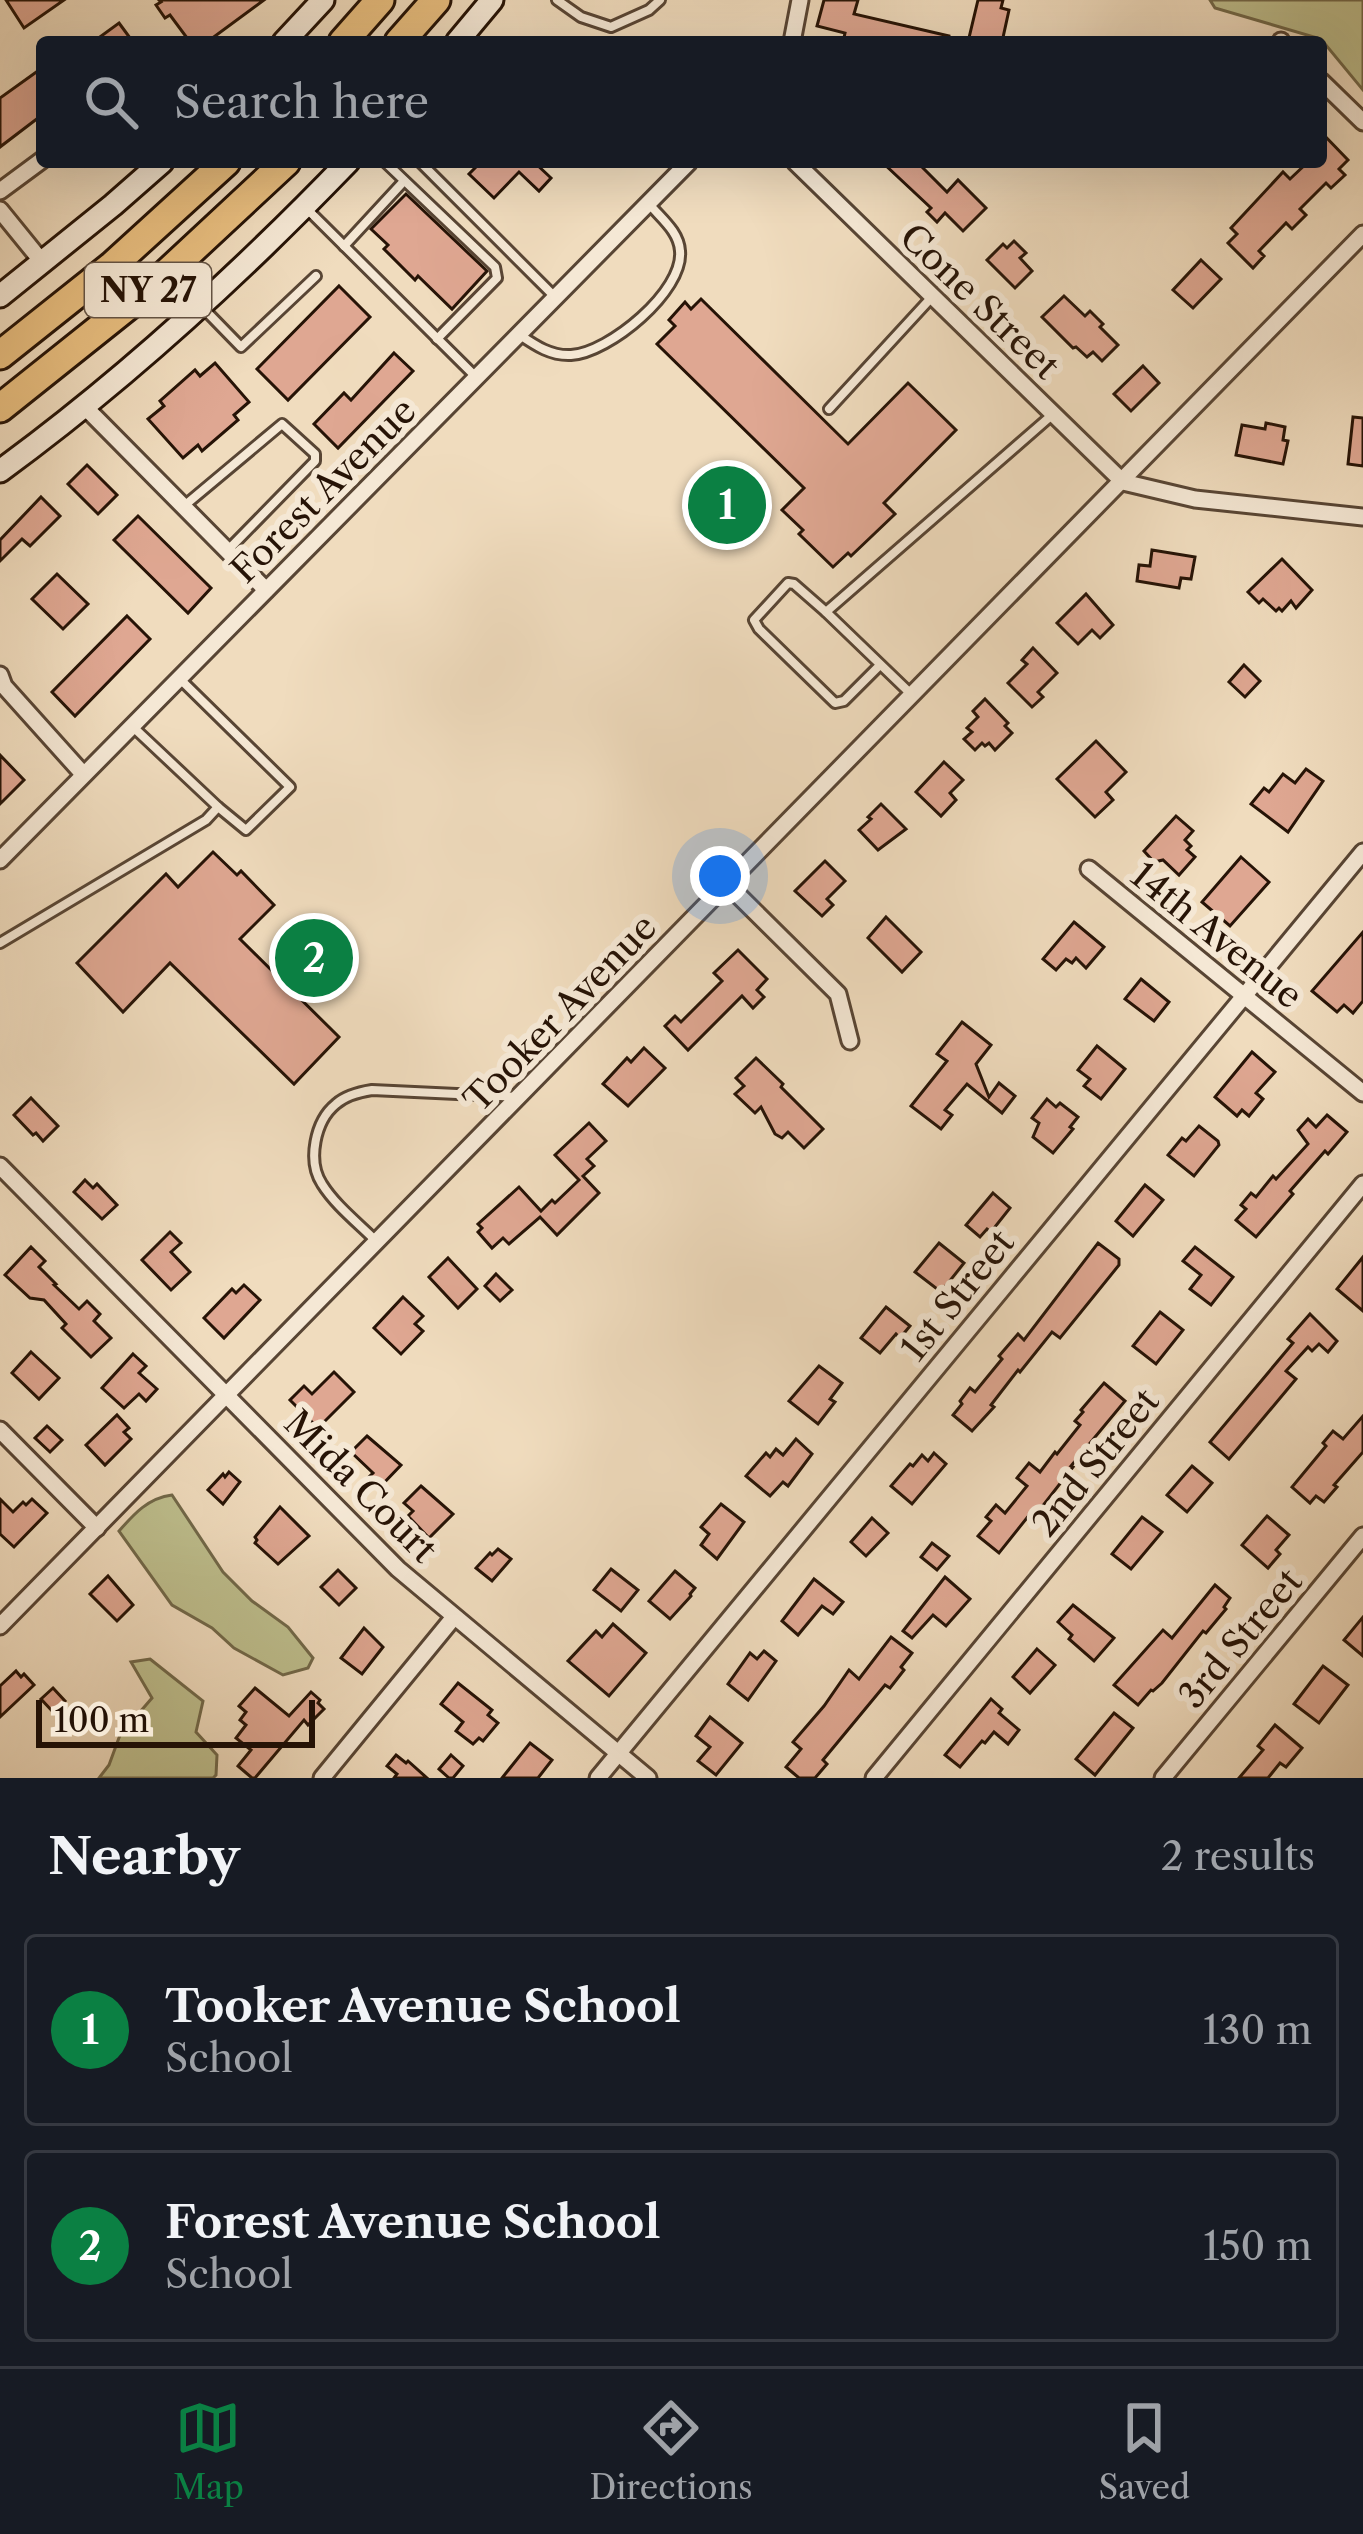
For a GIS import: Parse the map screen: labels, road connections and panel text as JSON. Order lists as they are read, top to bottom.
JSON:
{
  "streets": {
    "highway": ["NY 27"],
    "street": [
      "Cone Street",
      "Forest Avenue",
      "14th Avenue",
      "Tooker Avenue",
      "1st Street",
      "2nd Street",
      "Mida Court",
      "3rd Street"
    ]
  },
  "crossings": [
    ["Cone Street", "Tooker Avenue"],
    ["14th Avenue", "1st Street"],
    ["Tooker Avenue", "Mida Court"],
    ["1st Street", "Mida Court"]
  ],
  "scale_bar": "100 m",
  "page": {
    "search": "Search here",
    "pins": ["1", "2"],
    "scale": "100 m",
    "heading": ["Nearby", "2 results"],
    "list": [
      {
        "mark": "1",
        "name": "Tooker Avenue School",
        "note": "School",
        "value": "130 m"
      },
      {
        "mark": "2",
        "name": "Forest Avenue School",
        "note": "School",
        "value": "150 m"
      }
    ],
    "nav": ["Map", "Directions", "Saved"]
  }
}
